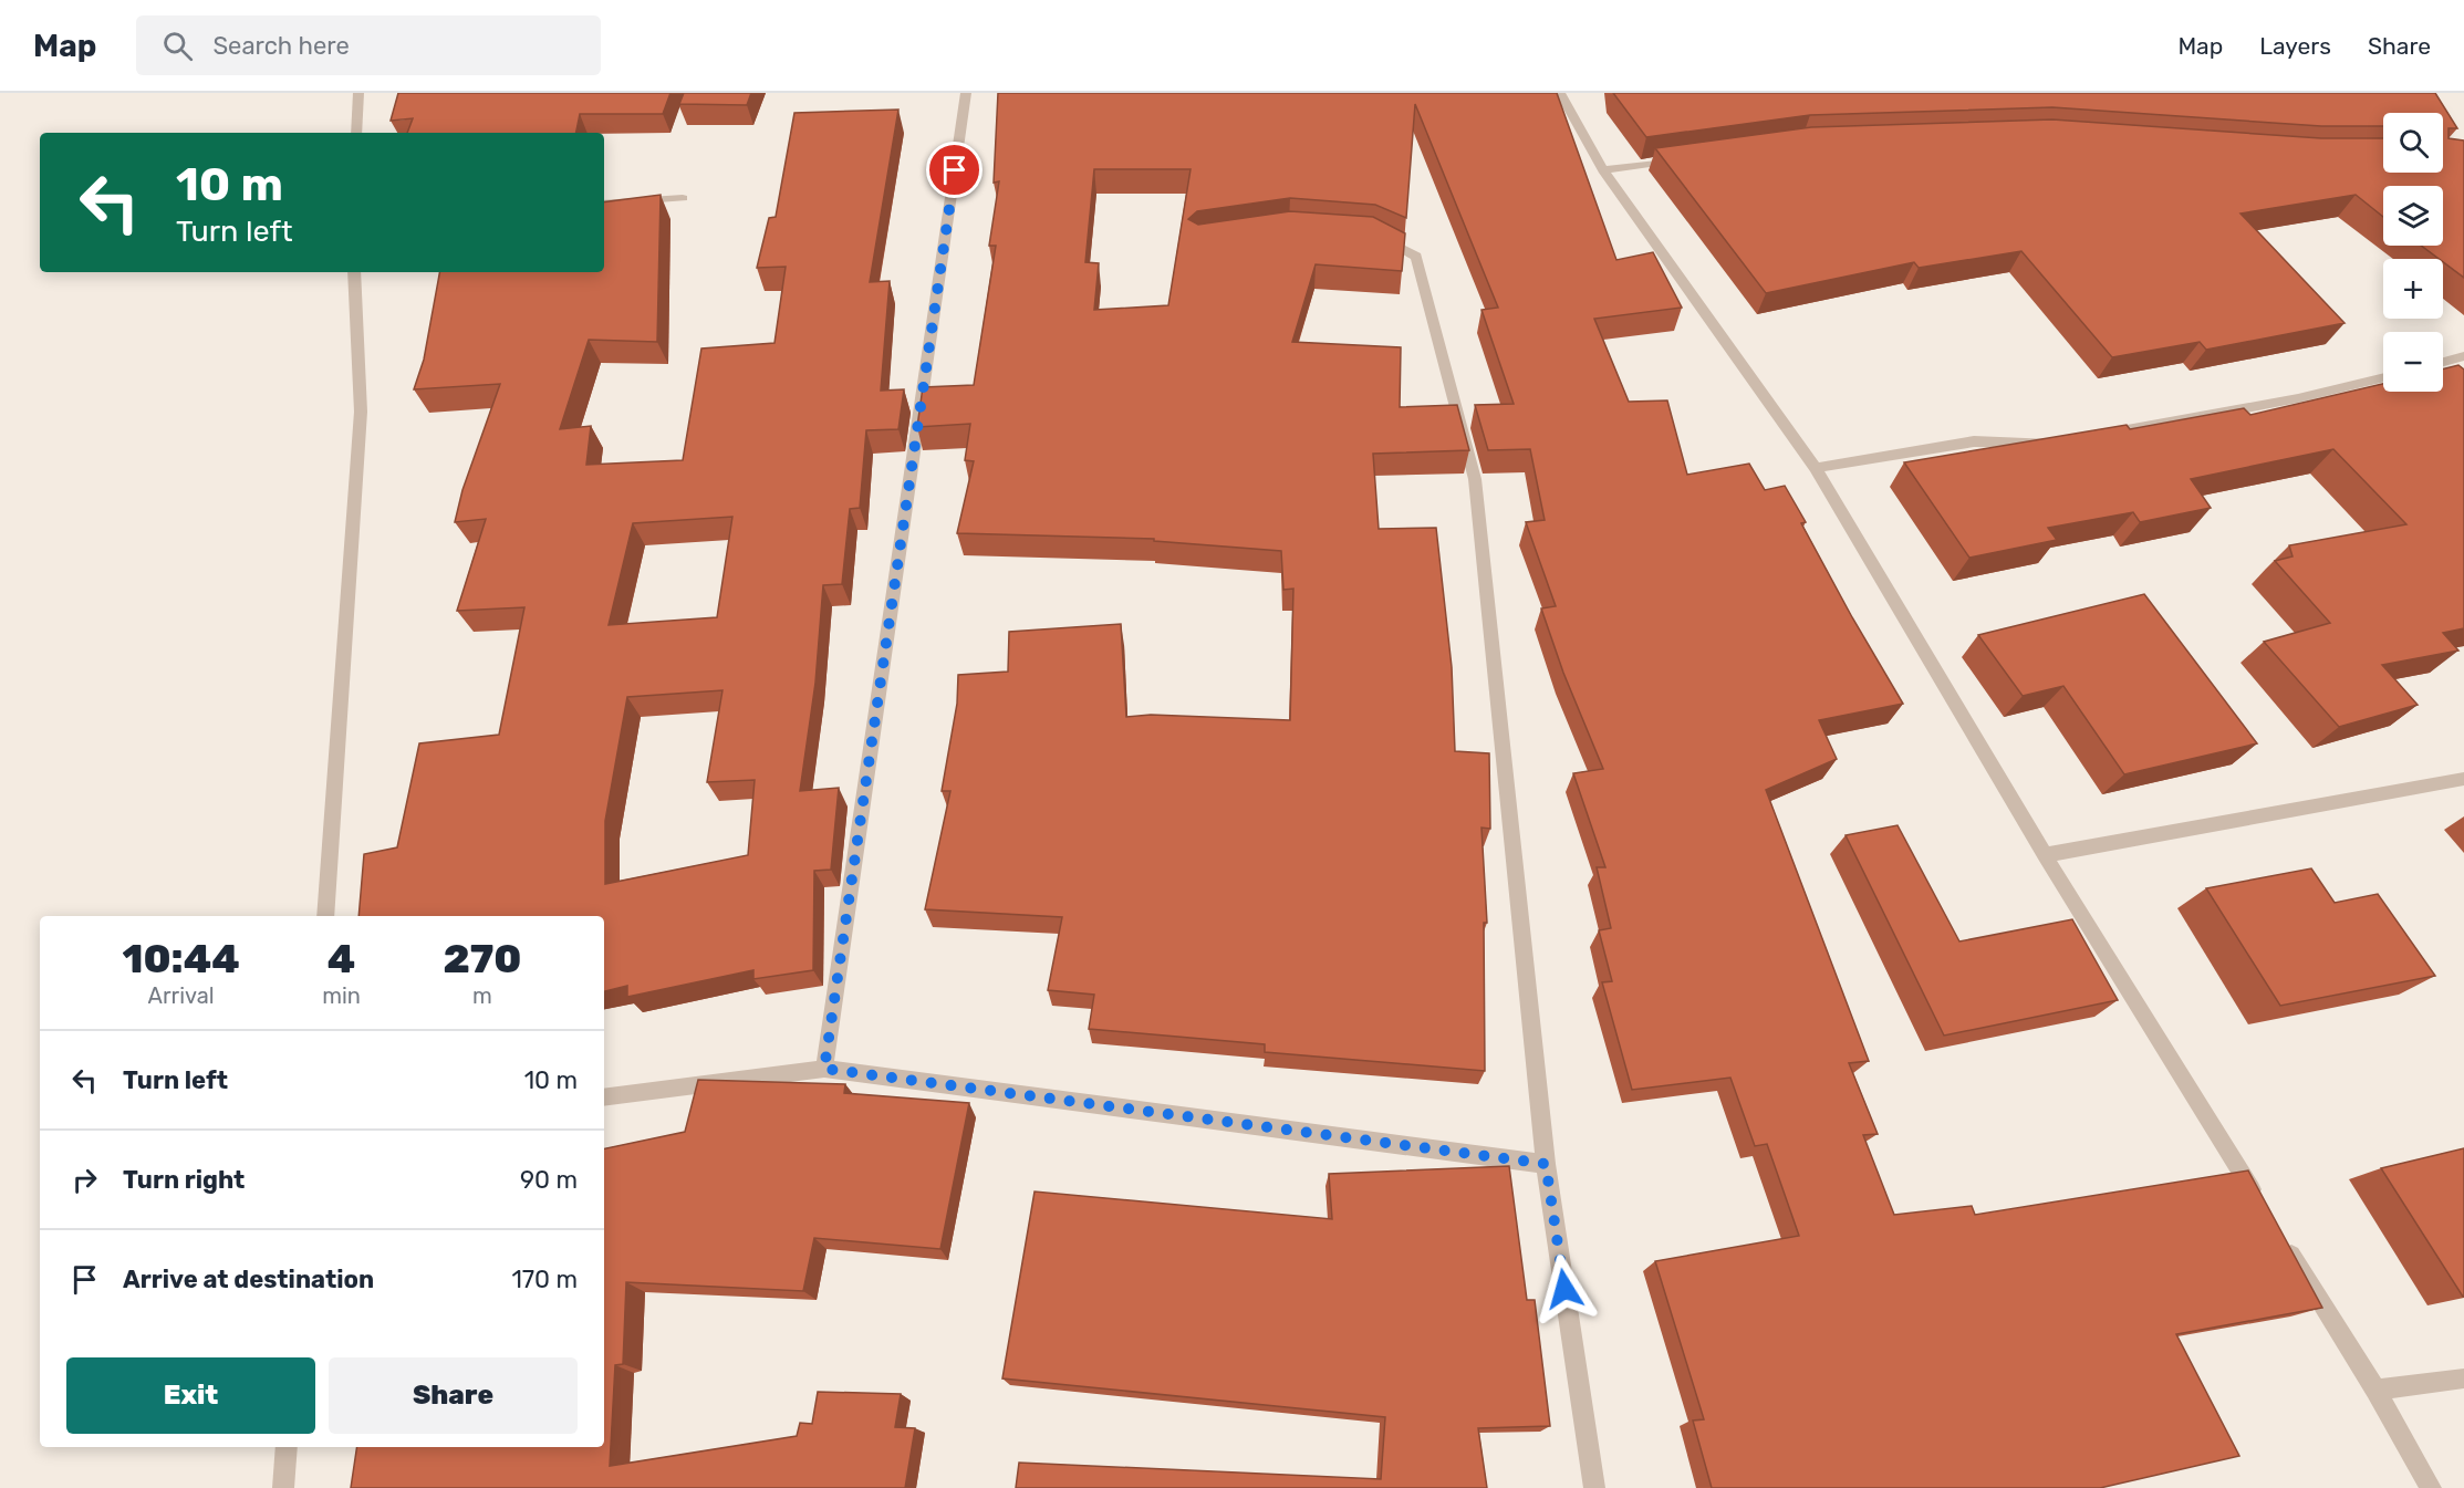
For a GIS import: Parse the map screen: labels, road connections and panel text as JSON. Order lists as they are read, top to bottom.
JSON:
{
  "page": {
    "header": "Map",
    "search": "Search here",
    "nav": ["Map", "Layers", "Share"],
    "map_buttons": ["+", "−"],
    "turn": ["10 m", "Turn left"],
    "eta": [
      "10:44",
      "Arrival",
      "4",
      "min",
      "270",
      "m"
    ],
    "list": [
      {
        "name": "Turn left",
        "value": "10 m"
      },
      {
        "name": "Turn right",
        "value": "90 m"
      },
      {
        "name": "Arrive at destination",
        "value": "170 m"
      }
    ],
    "buttons": ["Exit", "Share"]
  }
}
